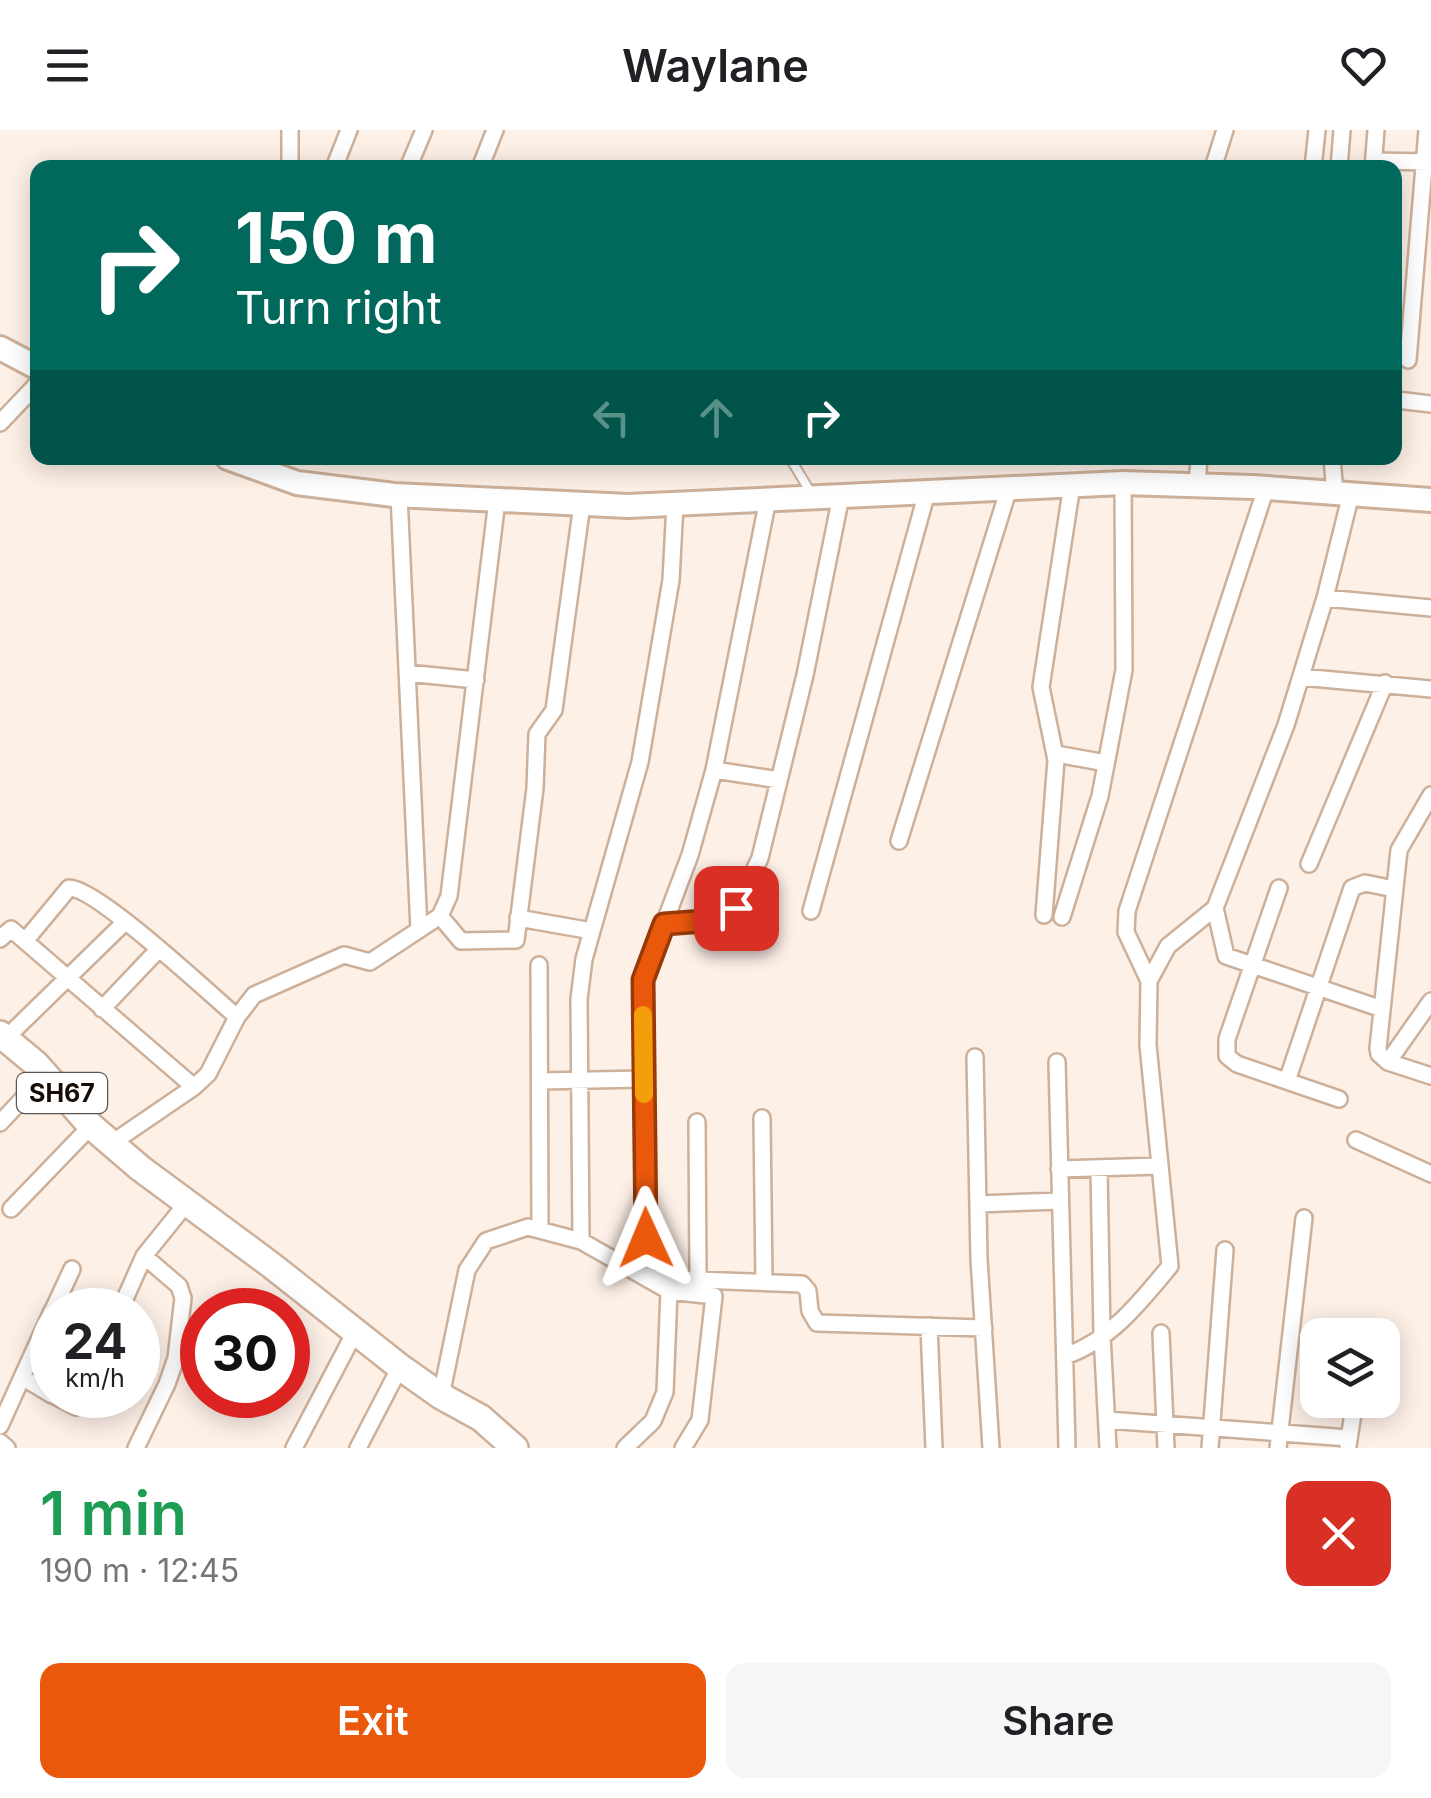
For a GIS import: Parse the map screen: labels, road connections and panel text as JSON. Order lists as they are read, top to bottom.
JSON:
{
  "streets": {
    "main road": ["SH67"]
  },
  "page": {
    "header": "Waylane",
    "turn": ["150 m", "Turn right"],
    "speed": "24 km/h",
    "limit": "30",
    "heading": ["1 min", "190 m · 12:45"],
    "buttons": ["Exit", "Share"]
  }
}
